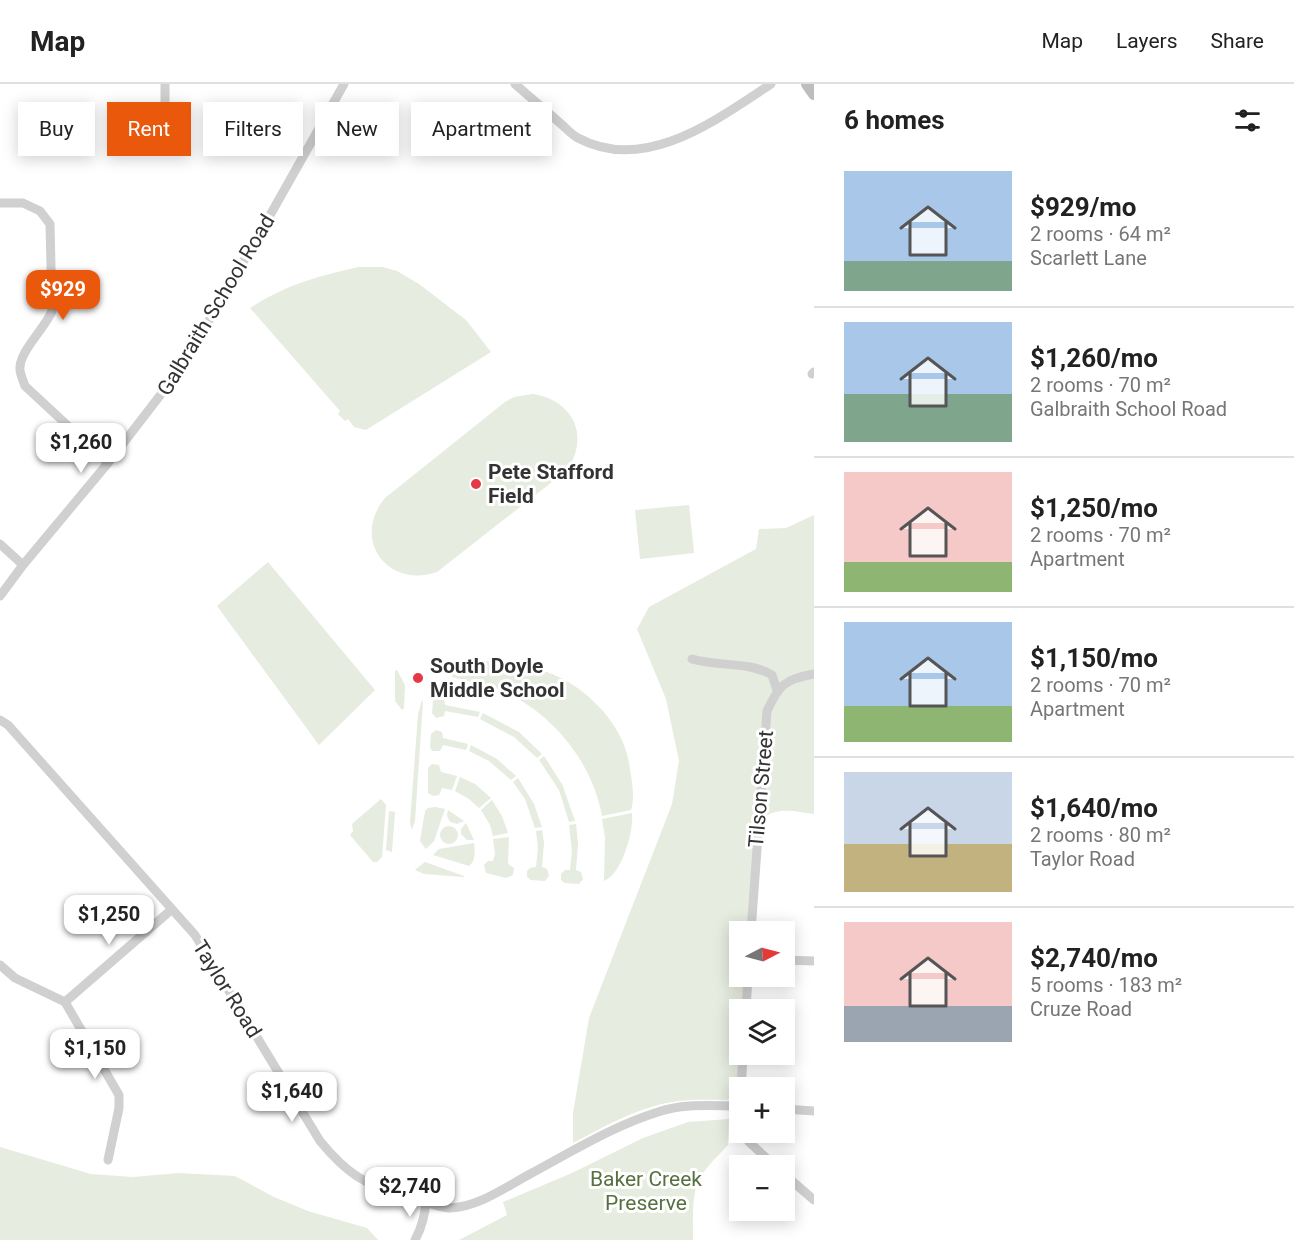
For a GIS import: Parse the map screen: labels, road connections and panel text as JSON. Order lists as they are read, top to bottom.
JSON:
{
  "streets": {
    "street": ["Galbraith School Road", "Tilson Street", "Taylor Road"]
  },
  "parks": ["Baker Creek Preserve"],
  "places": ["Pete Stafford Field", "South Doyle Middle School"],
  "north": "right",
  "page": {
    "header": "Map",
    "nav": ["Map", "Layers", "Share"],
    "heading": "6 homes",
    "chip": [
      "Buy",
      "Rent",
      "Filters",
      "New",
      "Apartment"
    ],
    "list": [
      {
        "name": "$929/mo",
        "note": "2 rooms · 64 m² · Scarlett Lane"
      },
      {
        "name": "$1,260/mo",
        "note": "2 rooms · 70 m² · Galbraith School Road"
      },
      {
        "name": "$1,250/mo",
        "note": "2 rooms · 70 m² · Apartment"
      },
      {
        "name": "$1,150/mo",
        "note": "2 rooms · 70 m² · Apartment"
      },
      {
        "name": "$1,640/mo",
        "note": "2 rooms · 80 m² · Taylor Road"
      },
      {
        "name": "$2,740/mo",
        "note": "5 rooms · 183 m² · Cruze Road"
      }
    ],
    "price": [
      "$929",
      "$1,260",
      "$1,250",
      "$1,150",
      "$1,640",
      "$2,740"
    ],
    "map_buttons": ["+", "−"]
  }
}
